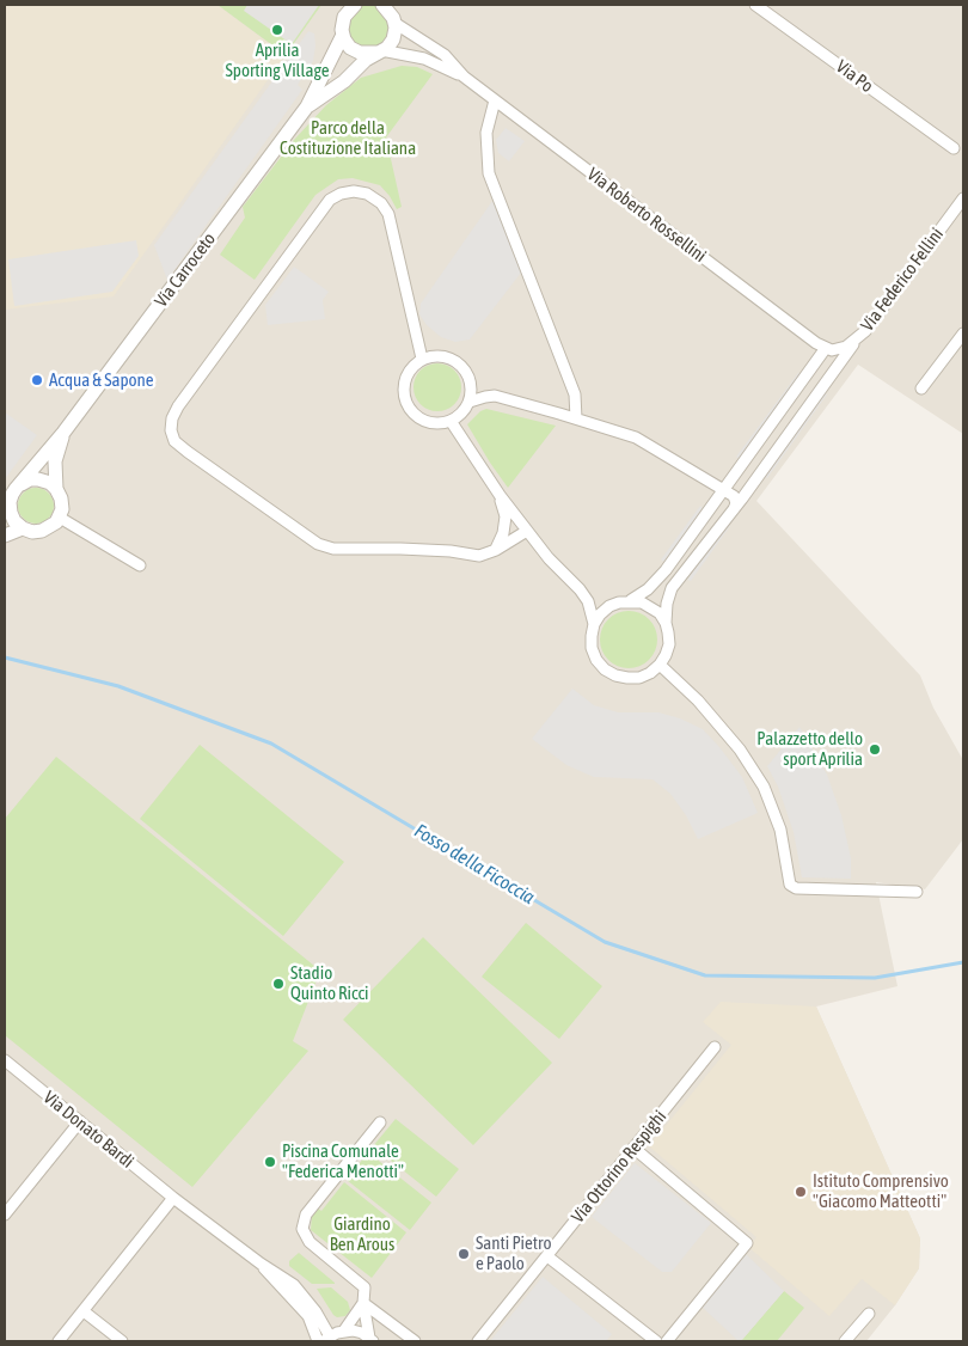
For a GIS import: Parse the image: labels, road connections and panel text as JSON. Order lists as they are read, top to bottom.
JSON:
{
  "streets": {
    "street": [
      "Via Po",
      "Via Roberto Rossellini",
      "Via Carroceto",
      "Via Federico Fellini",
      "Via Donato Bardi",
      "Via Ottorino Respighi"
    ]
  },
  "crossings": [
    ["Via Roberto Rossellini", "Via Carroceto"],
    ["Via Roberto Rossellini", "Via Federico Fellini"]
  ],
  "water": ["Fosso della Ficoccia"],
  "parks": ["Parco della Costituzione Italiana", "Giardino Ben Arous"],
  "places": [
    "Aprilia Sporting Village",
    "Acqua & Sapone",
    "Palazzetto dello sport Aprilia",
    "Stadio Quinto Ricci",
    "Piscina Comunale \"Federica Menotti\"",
    "Istituto Comprensivo \"Giacomo Matteotti\"",
    "Santi Pietro e Paolo"
  ]
}
